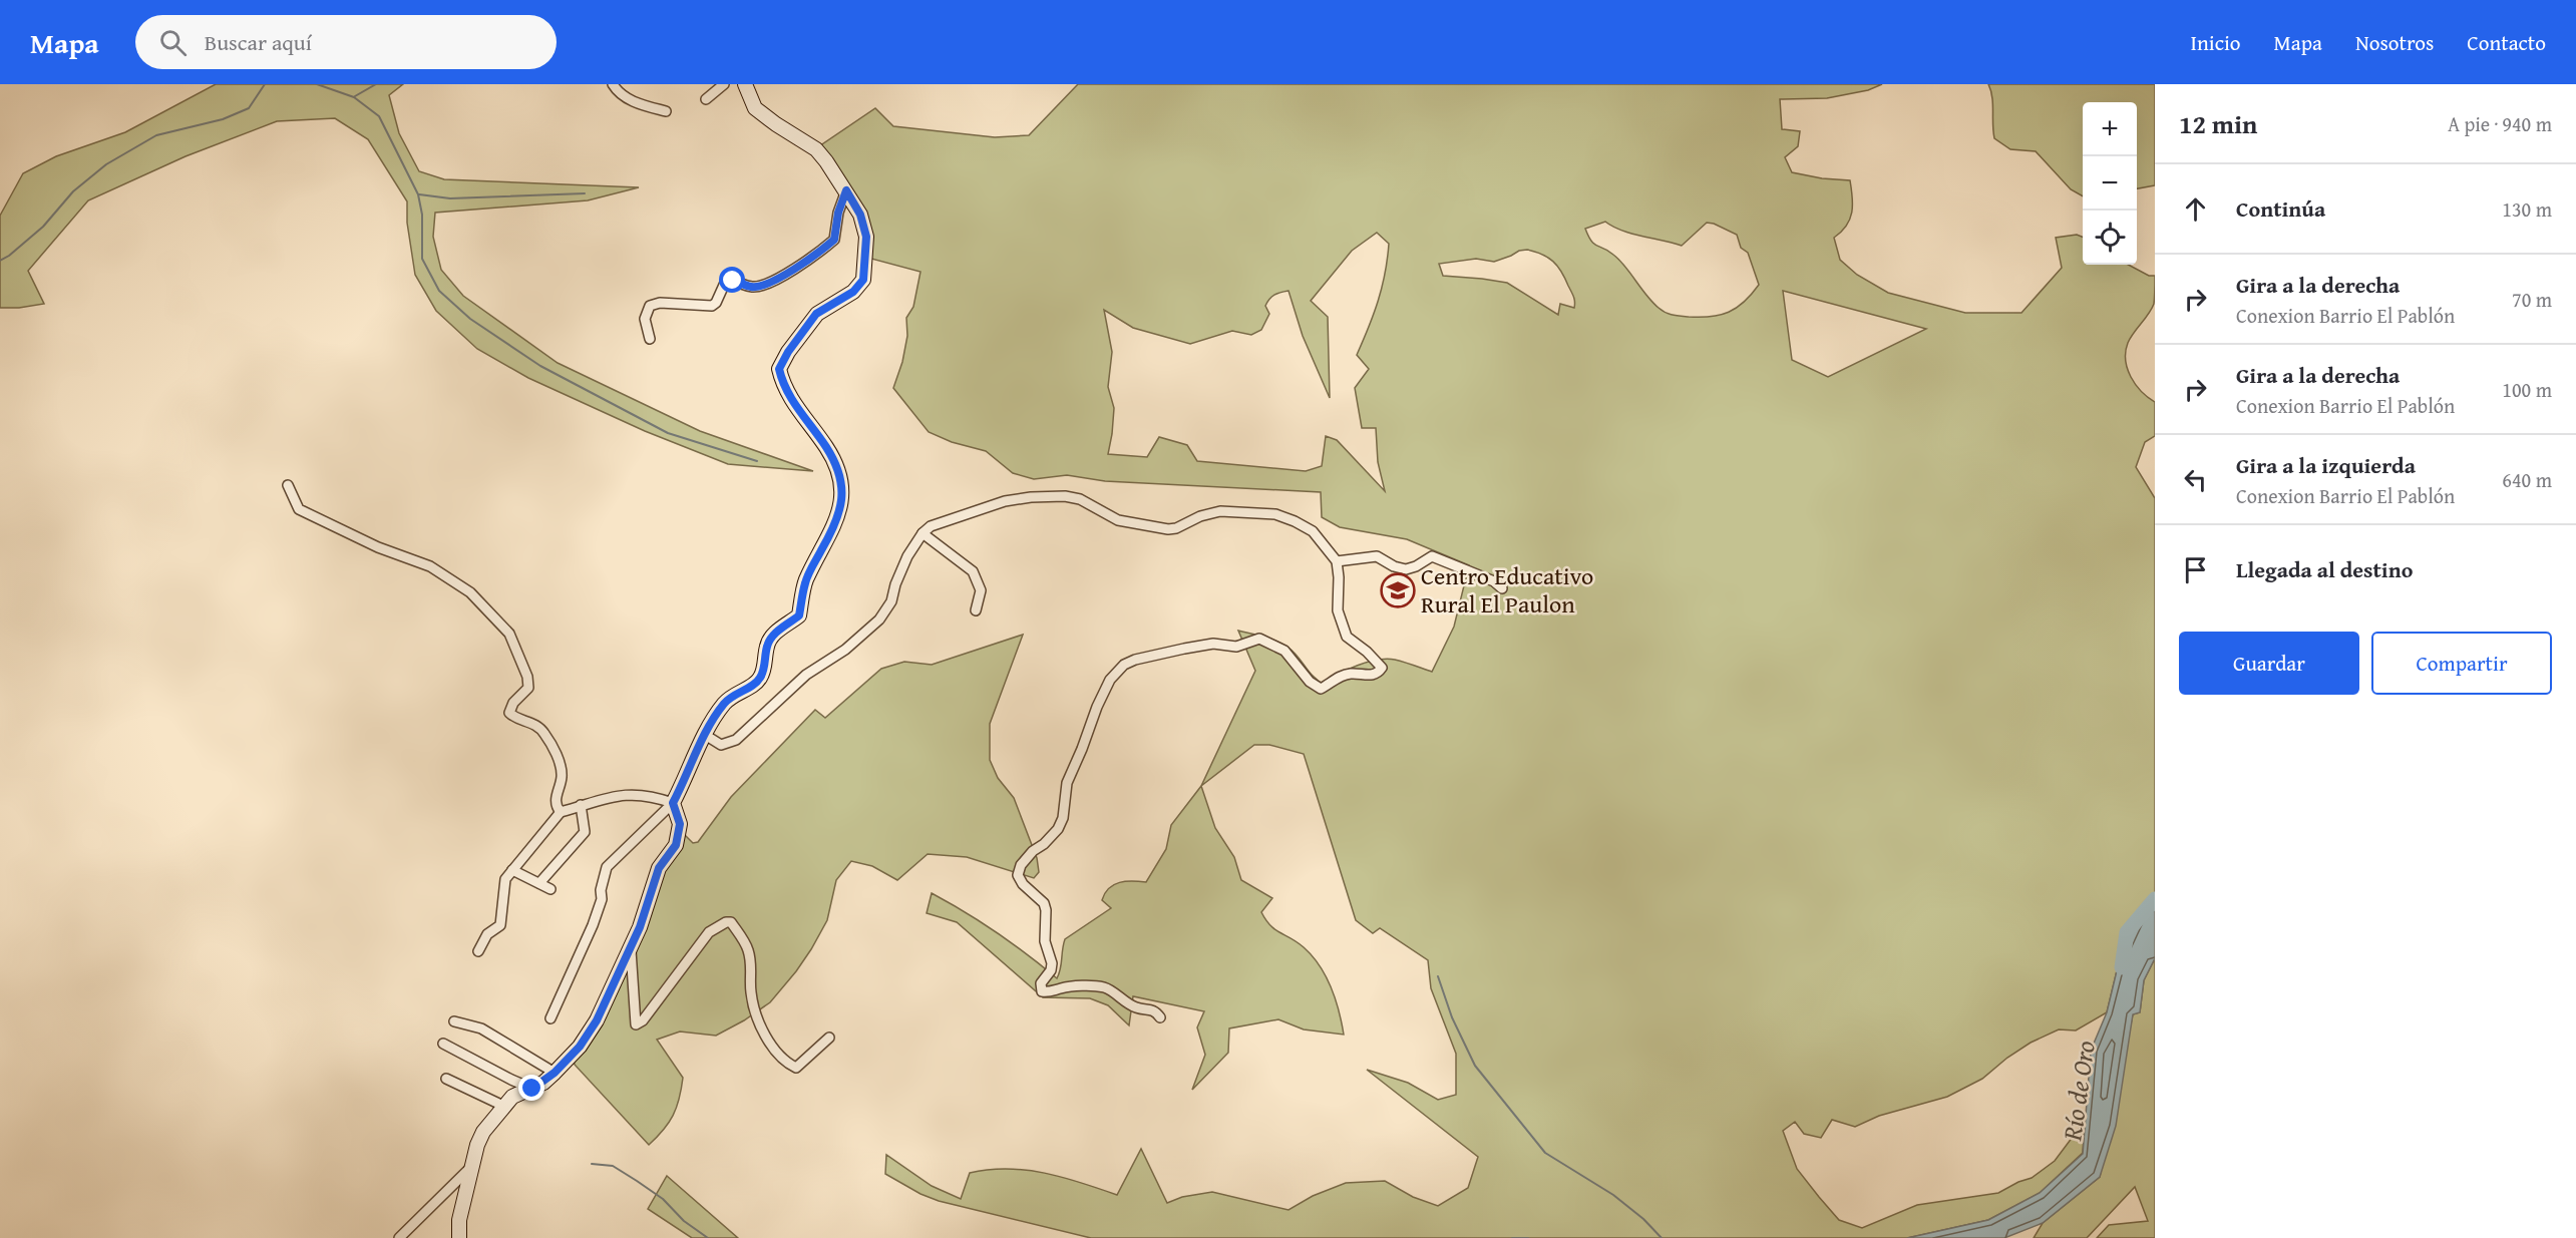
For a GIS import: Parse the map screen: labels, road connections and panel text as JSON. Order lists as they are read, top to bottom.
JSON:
{
  "water": ["Río de Oro"],
  "places": {
    "school or university": ["Centro Educativo Rural El Paulon"]
  },
  "page": {
    "header": "Mapa",
    "search": "Buscar aquí",
    "nav": [
      "Inicio",
      "Mapa",
      "Nosotros",
      "Contacto"
    ],
    "heading": ["12 min", "A pie · 940 m"],
    "map_buttons": ["+", "−"],
    "list": [
      ["Continúa", "130 m"],
      ["Gira a la derecha", "Conexion Barrio El Pablón", "70 m"],
      ["Gira a la derecha", "Conexion Barrio El Pablón", "100 m"],
      ["Gira a la izquierda", "Conexion Barrio El Pablón", "640 m"],
      "Llegada al destino"
    ],
    "buttons": ["Guardar", "Compartir"]
  }
}
